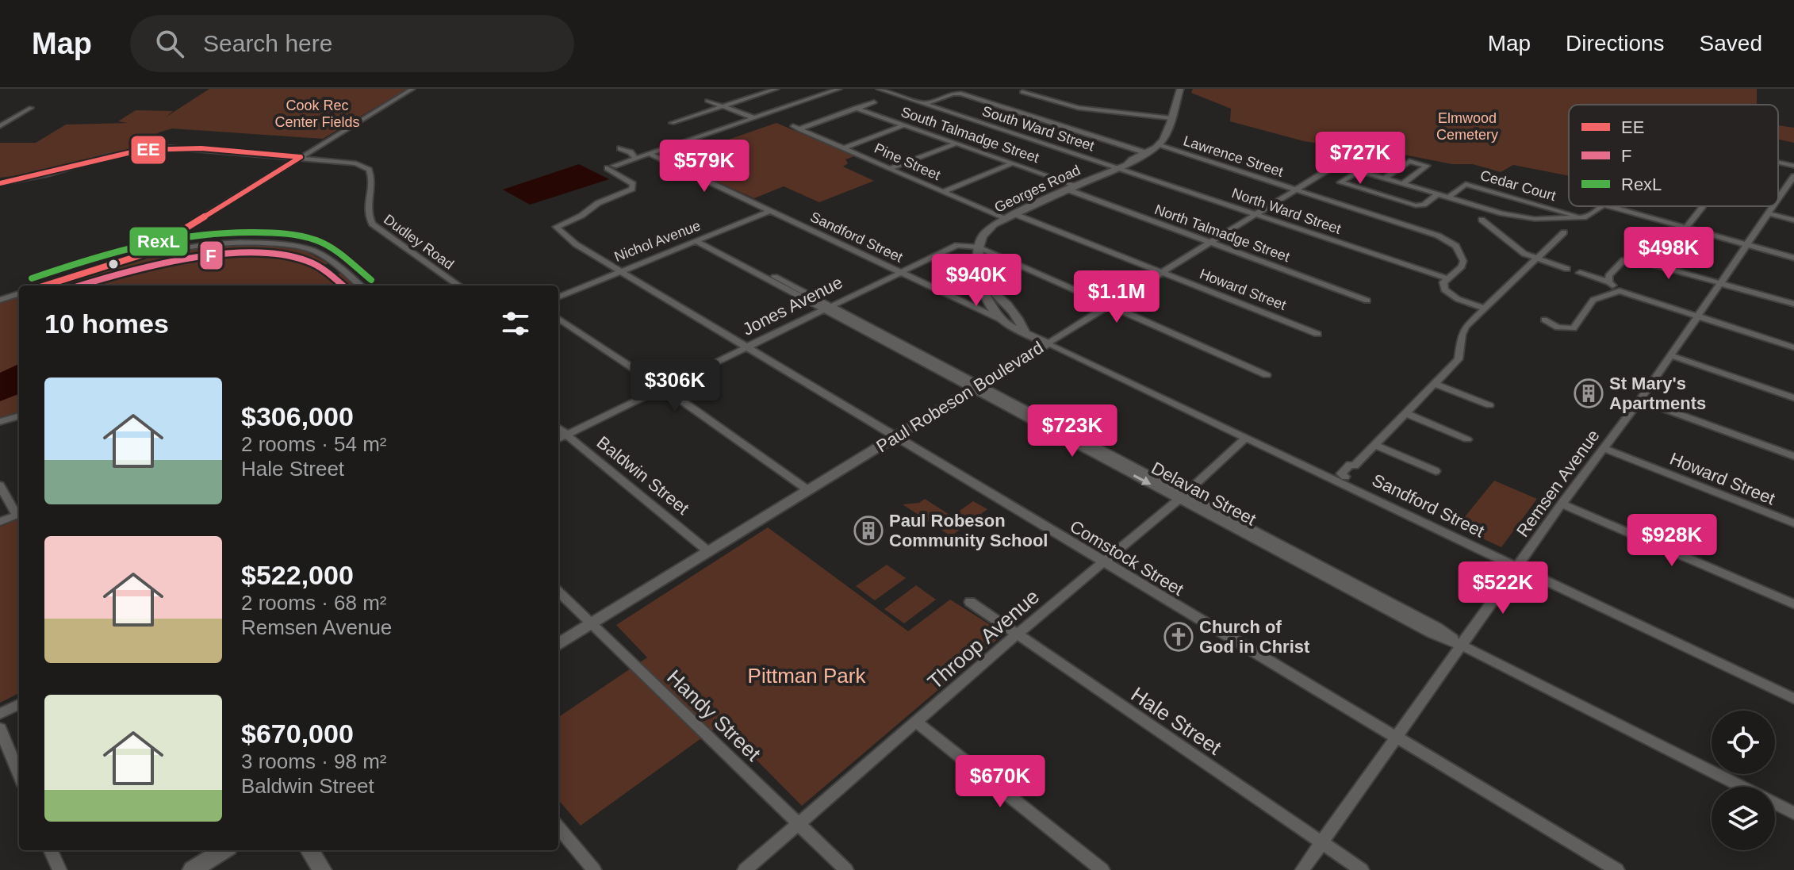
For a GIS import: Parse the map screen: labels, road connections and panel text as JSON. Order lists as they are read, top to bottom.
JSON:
{
  "streets": {
    "street": [
      "South Ward Street",
      "South Talmadge Street",
      "Lawrence Street",
      "Pine Street",
      "Cedar Court",
      "Georges Road",
      "North Ward Street",
      "North Talmadge Street",
      "Sandford Street",
      "Nichol Avenue",
      "Dudley Road",
      "Howard Street",
      "Jones Avenue",
      "Paul Robeson Boulevard",
      "Baldwin Street",
      "Remsen Avenue",
      "Delavan Street",
      "Comstock Street",
      "Throop Avenue",
      "Handy Street",
      "Hale Street"
    ]
  },
  "crossings": [
    ["South Ward Street", "Georges Road"],
    ["South Ward Street", "North Ward Street"],
    ["South Talmadge Street", "Pine Street"],
    ["South Talmadge Street", "Georges Road"],
    ["South Talmadge Street", "North Talmadge Street"],
    ["Lawrence Street", "Georges Road"],
    ["Lawrence Street", "North Ward Street"],
    ["Lawrence Street", "Paul Robeson Boulevard"],
    ["Pine Street", "Georges Road"],
    ["Georges Road", "North Ward Street"],
    ["Georges Road", "North Talmadge Street"],
    ["Georges Road", "Howard Street"],
    ["Georges Road", "Jones Avenue"],
    ["North Ward Street", "Paul Robeson Boulevard"],
    ["North Talmadge Street", "Paul Robeson Boulevard"],
    ["Sandford Street", "Nichol Avenue"],
    ["Sandford Street", "Jones Avenue"],
    ["Sandford Street", "Paul Robeson Boulevard"],
    ["Sandford Street", "Remsen Avenue"],
    ["Sandford Street", "Throop Avenue"],
    ["Nichol Avenue", "Delavan Street"],
    ["Nichol Avenue", "Comstock Street"],
    ["Howard Street", "Paul Robeson Boulevard"],
    ["Howard Street", "Remsen Avenue"],
    ["Jones Avenue", "Baldwin Street"],
    ["Jones Avenue", "Delavan Street"],
    ["Jones Avenue", "Comstock Street"],
    ["Paul Robeson Boulevard", "Baldwin Street"],
    ["Paul Robeson Boulevard", "Delavan Street"],
    ["Paul Robeson Boulevard", "Comstock Street"],
    ["Paul Robeson Boulevard", "Handy Street"],
    ["Remsen Avenue", "Delavan Street"],
    ["Remsen Avenue", "Comstock Street"],
    ["Remsen Avenue", "Hale Street"],
    ["Delavan Street", "Throop Avenue"],
    ["Comstock Street", "Throop Avenue"],
    ["Throop Avenue", "Handy Street"],
    ["Throop Avenue", "Hale Street"]
  ],
  "parks": ["Cook Rec Center Fields", "Elmwood Cemetery", "Pittman Park"],
  "places": {
    "building": ["St Mary's Apartments", "Paul Robeson Community School"],
    "church": ["Church of God in Christ"]
  },
  "lines": ["transit line EE", "transit line RexL", "transit line F"],
  "legend": ["EE", "F", "RexL"],
  "page": {
    "header": "Map",
    "search": "Search here",
    "nav": ["Map", "Directions", "Saved"],
    "price": [
      "$727K",
      "$579K",
      "$498K",
      "$940K",
      "$1.1M",
      "$306K",
      "$723K",
      "$928K",
      "$522K",
      "$670K"
    ],
    "heading": "10 homes",
    "list": [
      {
        "name": "$306,000",
        "note": "2 rooms · 54 m² · Hale Street"
      },
      {
        "name": "$522,000",
        "note": "2 rooms · 68 m² · Remsen Avenue"
      },
      {
        "name": "$670,000",
        "note": "3 rooms · 98 m² · Baldwin Street"
      }
    ]
  }
}
